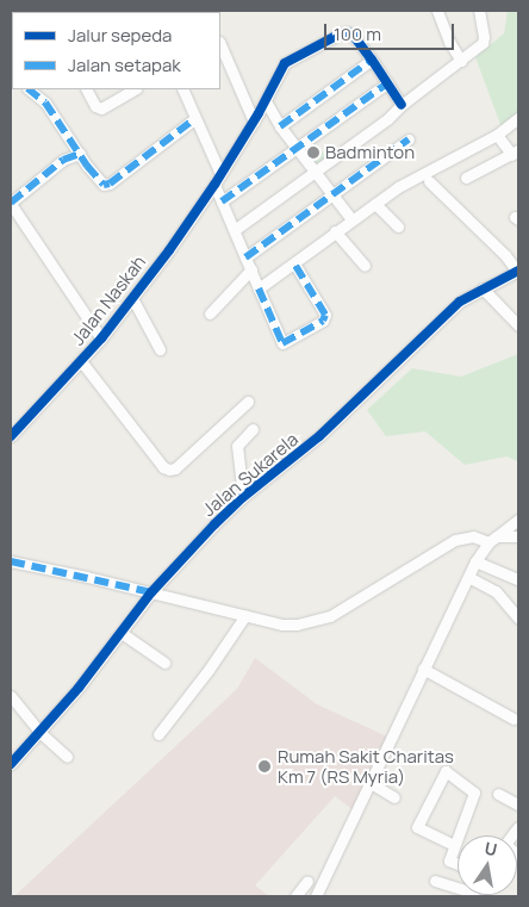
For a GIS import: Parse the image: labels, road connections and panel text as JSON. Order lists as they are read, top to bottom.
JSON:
{
  "streets": {
    "street": ["Jalan Naskah", "Jalan Sukarela"]
  },
  "places": ["Badminton", "Rumah Sakit Charitas Km 7 (RS Myria)"],
  "legend": ["Jalur sepeda", "Jalan setapak"],
  "scale_bar": "100 m",
  "north": "top"
}
